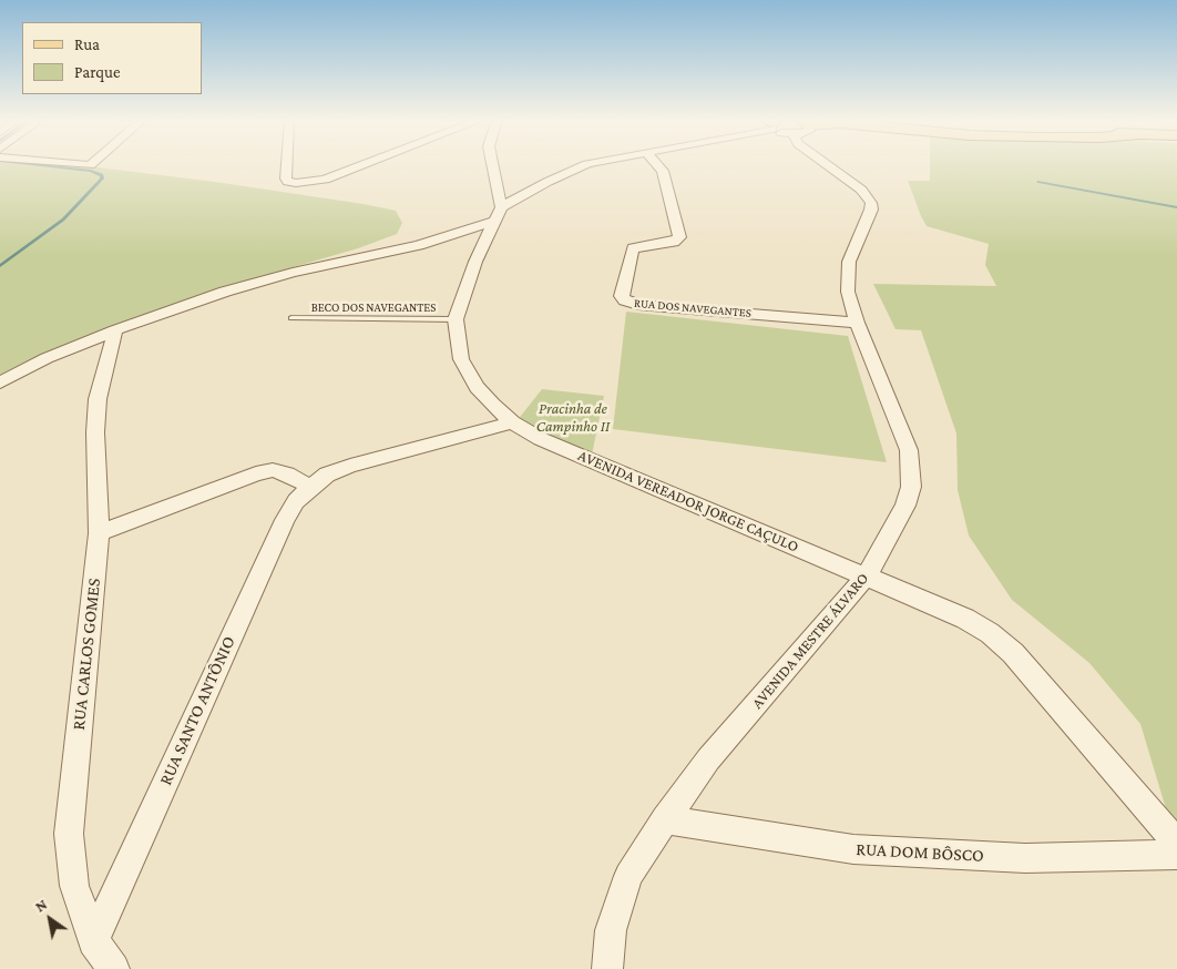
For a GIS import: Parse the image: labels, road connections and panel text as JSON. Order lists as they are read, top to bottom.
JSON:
{
  "streets": {
    "street": [
      "RUA DOS NAVEGANTES",
      "AVENIDA VEREADOR JORGE CAÇULO",
      "AVENIDA MESTRE ÁLVARO",
      "RUA CARLOS GOMES",
      "RUA SANTO ANTÔNIO",
      "RUA DOM BÔSCO"
    ],
    "lane": ["BECO DOS NAVEGANTES"]
  },
  "crossings": [
    ["BECO DOS NAVEGANTES", "AVENIDA VEREADOR JORGE CAÇULO"],
    ["RUA DOS NAVEGANTES", "AVENIDA MESTRE ÁLVARO"],
    ["AVENIDA VEREADOR JORGE CAÇULO", "AVENIDA MESTRE ÁLVARO"],
    ["AVENIDA VEREADOR JORGE CAÇULO", "RUA SANTO ANTÔNIO"],
    ["AVENIDA MESTRE ÁLVARO", "RUA DOM BÔSCO"],
    ["RUA CARLOS GOMES", "RUA SANTO ANTÔNIO"]
  ],
  "parks": ["Pracinha de Campinho II"],
  "legend": ["Rua", "Parque"],
  "north": "top left"
}
